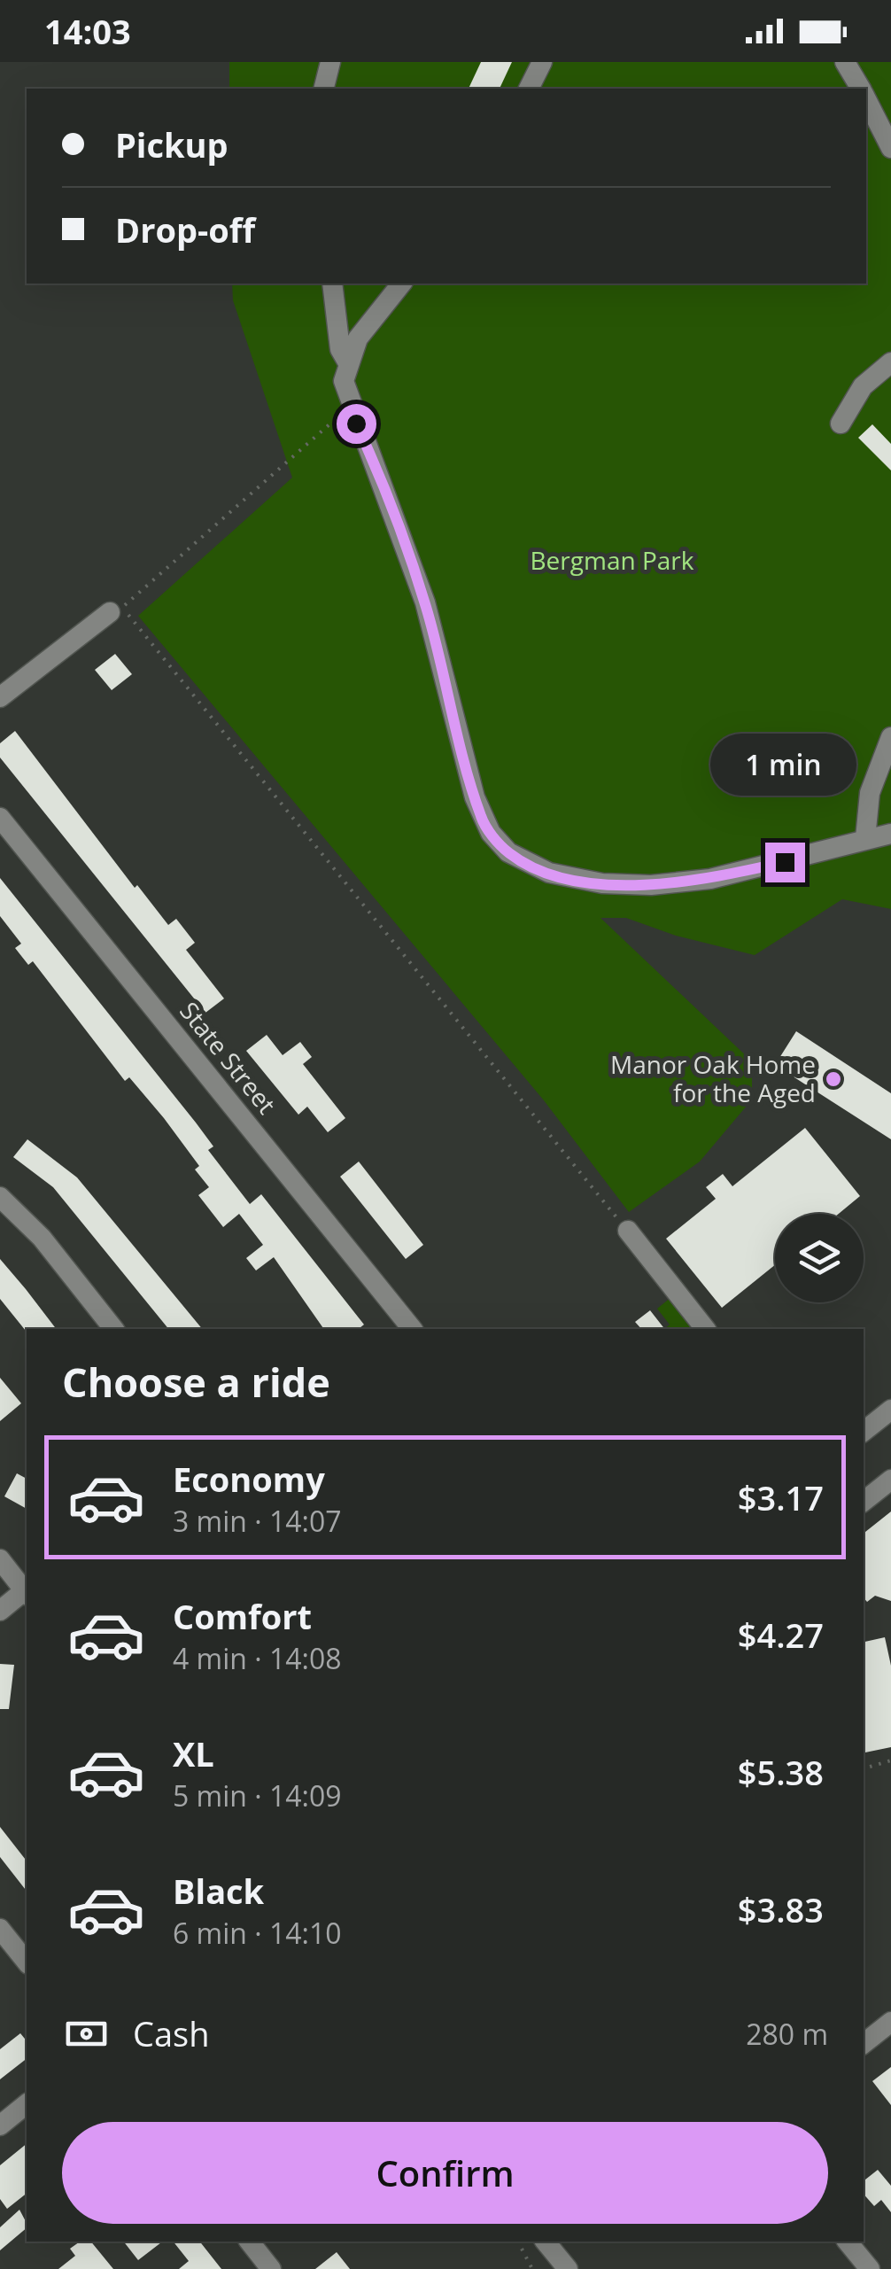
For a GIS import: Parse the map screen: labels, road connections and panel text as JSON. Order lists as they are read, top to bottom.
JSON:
{
  "streets": {
    "street": ["State Street"]
  },
  "parks": ["Bergman Park"],
  "places": ["Manor Oak Home for the Aged"],
  "page": {
    "status": "14:03",
    "banner": ["Pickup", "Drop-off"],
    "bubble": "1 min",
    "heading": "Choose a ride",
    "list": [
      {
        "name": "Economy",
        "note": "3 min · 14:07",
        "value": "$3.17"
      },
      {
        "name": "Comfort",
        "note": "4 min · 14:08",
        "value": "$4.27"
      },
      {
        "name": "XL",
        "note": "5 min · 14:09",
        "value": "$5.38"
      },
      {
        "name": "Black",
        "note": "6 min · 14:10",
        "value": "$3.83"
      }
    ],
    "pay": ["Cash", "280 m"],
    "buttons": "Confirm"
  }
}
